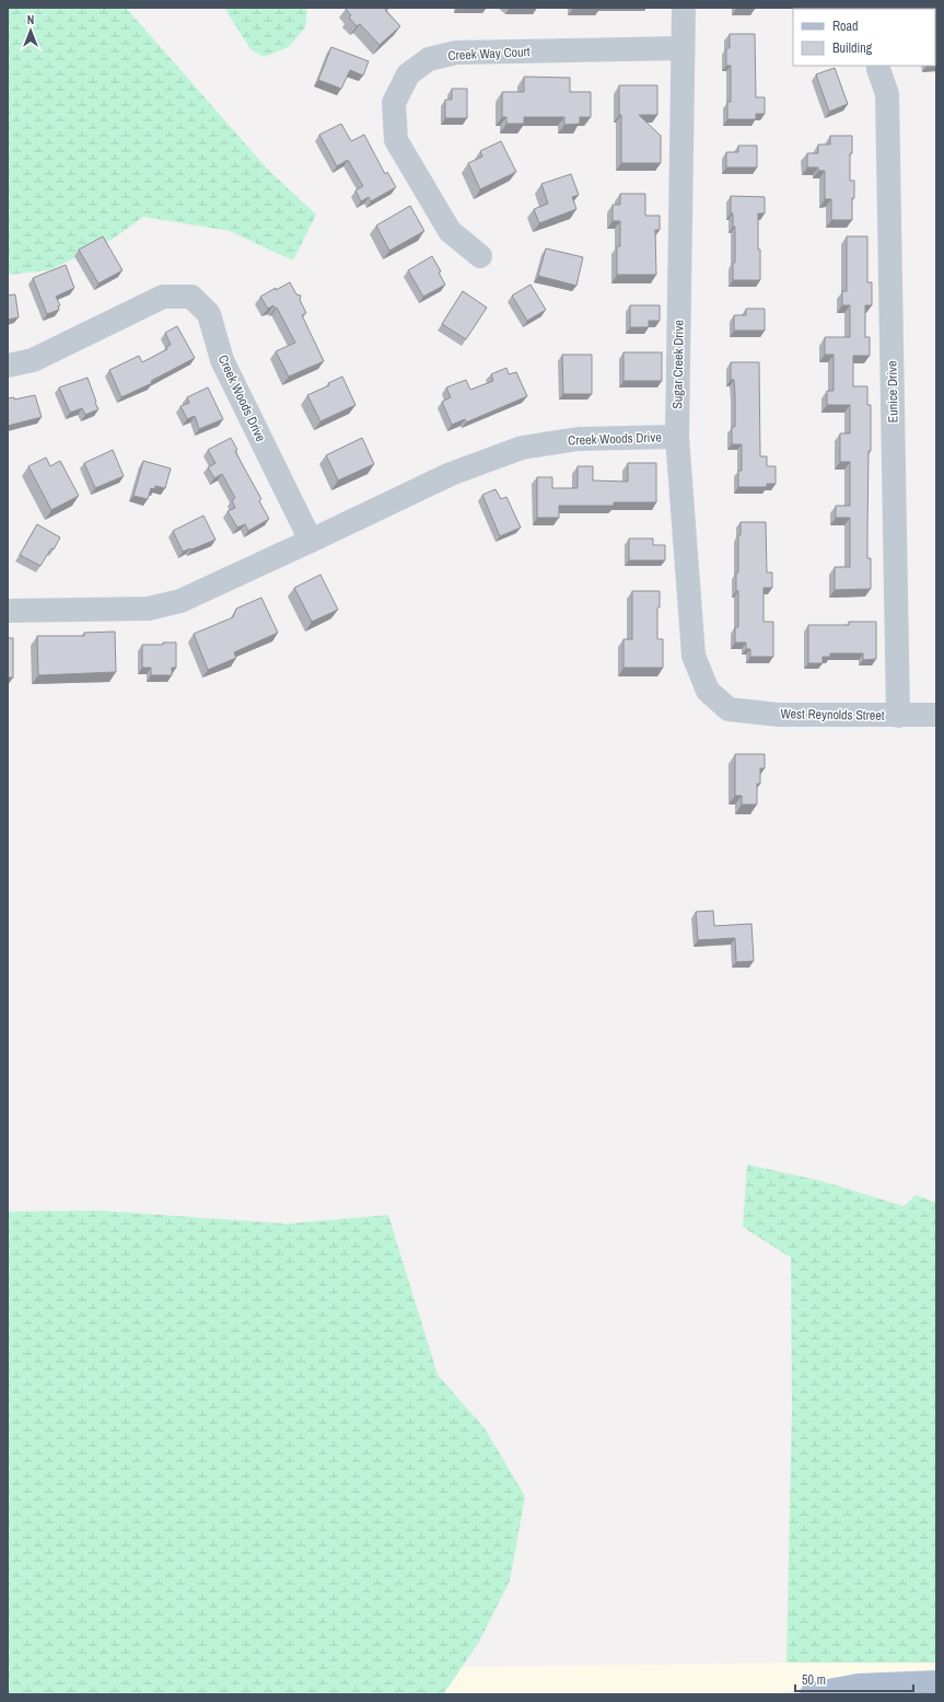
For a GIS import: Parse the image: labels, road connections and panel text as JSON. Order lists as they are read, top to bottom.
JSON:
{
  "streets": {
    "street": [
      "Creek Way Court",
      "Sugar Creek Drive",
      "Eunice Drive",
      "Creek Woods Drive",
      "West Reynolds Street"
    ]
  },
  "crossings": [
    ["Creek Way Court", "Sugar Creek Drive"],
    ["Sugar Creek Drive", "Creek Woods Drive"],
    ["Sugar Creek Drive", "West Reynolds Street"],
    ["Eunice Drive", "West Reynolds Street"]
  ],
  "legend": ["Road", "Building"],
  "scale_bar": "50 m",
  "north": "top"
}
